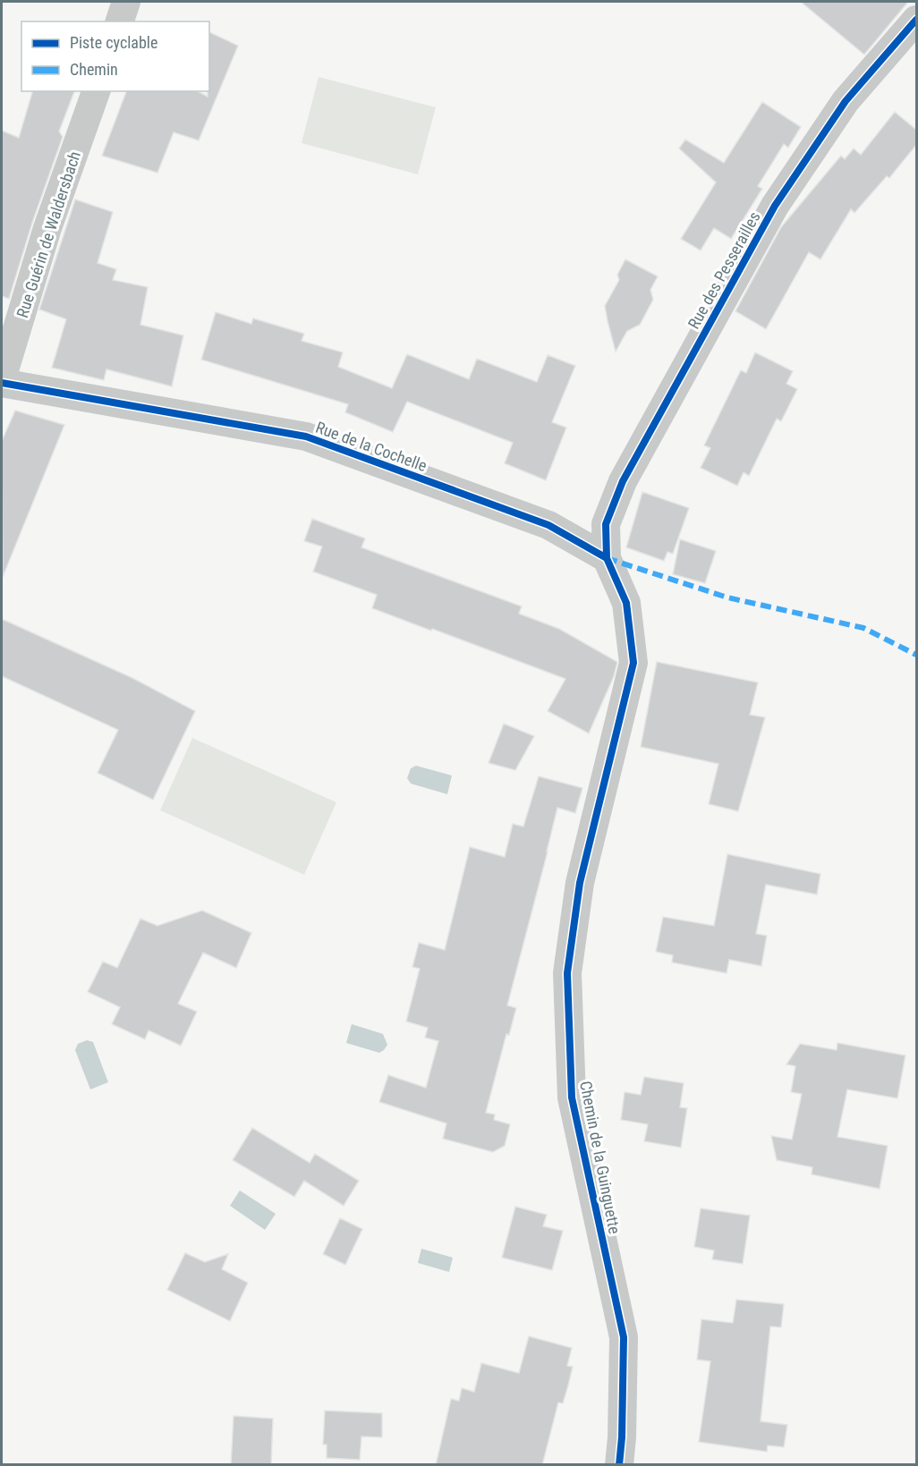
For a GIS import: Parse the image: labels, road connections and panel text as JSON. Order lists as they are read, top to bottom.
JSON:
{
  "streets": {
    "street": [
      "Rue Guérin de Waldersbach",
      "Rue des Pesserailles",
      "Rue de la Cochelle",
      "Chemin de la Guinguette"
    ]
  },
  "crossings": [
    ["Rue Guérin de Waldersbach", "Rue de la Cochelle"],
    ["Rue des Pesserailles", "Rue de la Cochelle"],
    ["Rue des Pesserailles", "Chemin de la Guinguette"],
    ["Rue de la Cochelle", "Chemin de la Guinguette"]
  ],
  "legend": ["Piste cyclable", "Chemin"]
}
